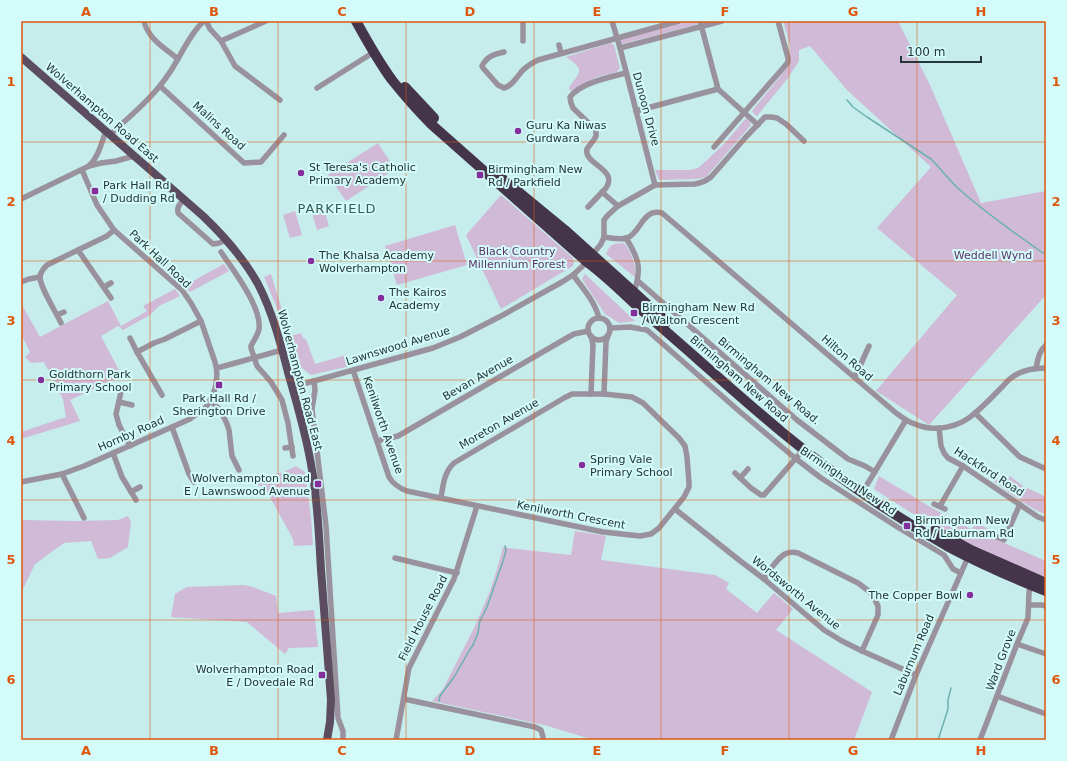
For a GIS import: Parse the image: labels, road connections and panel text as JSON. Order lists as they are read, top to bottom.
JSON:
{
  "streets": {
    "highway": ["Birmingham New Road"],
    "main road": ["Wolverhampton Road East"],
    "street": [
      "Dunoon Drive",
      "Malins Road",
      "Park Hall Road",
      "Lawnswood Avenue",
      "Hilton Road",
      "Bevan Avenue",
      "Birmingham New Road.",
      "Moreton Avenue",
      "Kenilworth Avenue",
      "Hornby Road",
      "Hackford Road",
      "Birmingham New Rd",
      "Kenilworth Crescent",
      "Wordsworth Avenue",
      "Field House Road",
      "Laburnum Road",
      "Ward Grove"
    ]
  },
  "crossings": [
    ["Wolverhampton Road East", "Lawnswood Avenue"],
    ["Park Hall Road", "Hornby Road"],
    ["Lawnswood Avenue", "Birmingham New Road"],
    ["Lawnswood Avenue", "Kenilworth Avenue"],
    ["Hilton Road", "Hackford Road"],
    ["Bevan Avenue", "Kenilworth Avenue"],
    ["Bevan Avenue", "Birmingham New Rd"],
    ["Birmingham New Road", "Laburnum Road"],
    ["Birmingham New Road", "Ward Grove"],
    ["Moreton Avenue", "Kenilworth Avenue"],
    ["Moreton Avenue", "Kenilworth Crescent"],
    ["Kenilworth Avenue", "Kenilworth Crescent"],
    ["Birmingham New Rd", "Laburnum Road"],
    ["Kenilworth Crescent", "Wordsworth Avenue"],
    ["Kenilworth Crescent", "Field House Road"],
    ["Wordsworth Avenue", "Laburnum Road"]
  ],
  "districts": ["PARKFIELD"],
  "parks": ["Black Country Millennium Forest", "Weddell Wynd"],
  "places": {
    "other": [
      "Guru Ka Niwas Gurdwara",
      "St Teresa's Catholic Primary Academy",
      "The Khalsa Academy Wolverhampton",
      "The Kairos Academy",
      "Goldthorn Park Primary School",
      "Spring Vale Primary School",
      "The Copper Bowl"
    ],
    "transit": [
      "Birmingham New Rd / Parkfield",
      "Park Hall Rd / Dudding Rd",
      "Birmingham New Rd / Walton Crescent",
      "Park Hall Rd / Sherington Drive",
      "Wolverhampton Road E / Lawnswood Avenue",
      "Birmingham New Rd / Laburnam Rd",
      "Wolverhampton Road E / Dovedale Rd"
    ]
  },
  "scale_bar": "100 m",
  "grid": {
    "columns": [
      "A",
      "B",
      "C",
      "D",
      "E",
      "F",
      "G",
      "H"
    ],
    "rows": [
      "1",
      "2",
      "3",
      "4",
      "5",
      "6"
    ]
  }
}
